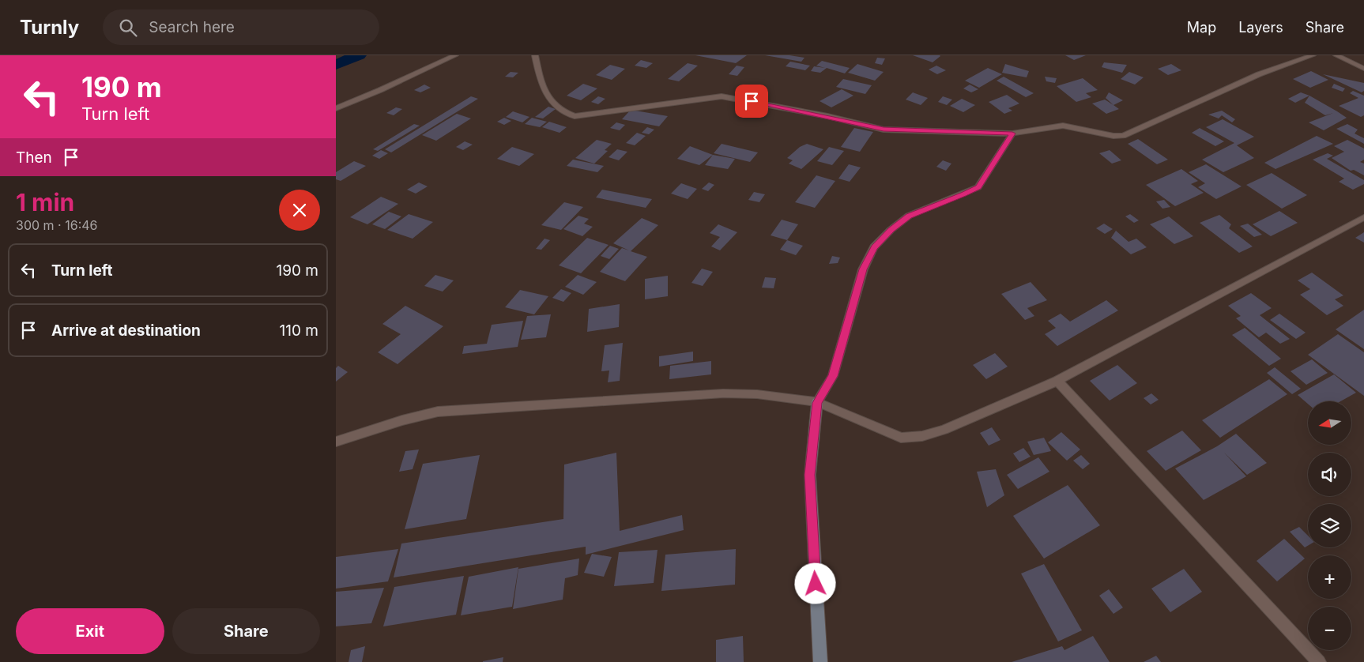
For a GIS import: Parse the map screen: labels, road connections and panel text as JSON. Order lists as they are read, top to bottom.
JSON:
{
  "north": "left",
  "page": {
    "header": "Turnly",
    "search": "Search here",
    "nav": ["Map", "Layers", "Share"],
    "turn": ["190 m", "Turn left"],
    "then": "Then",
    "heading": ["1 min", "300 m · 16:46"],
    "list": [
      {
        "name": "Turn left",
        "value": "190 m"
      },
      {
        "name": "Arrive at destination",
        "value": "110 m"
      }
    ],
    "map_buttons": ["+", "−"],
    "buttons": ["Exit", "Share"]
  }
}
